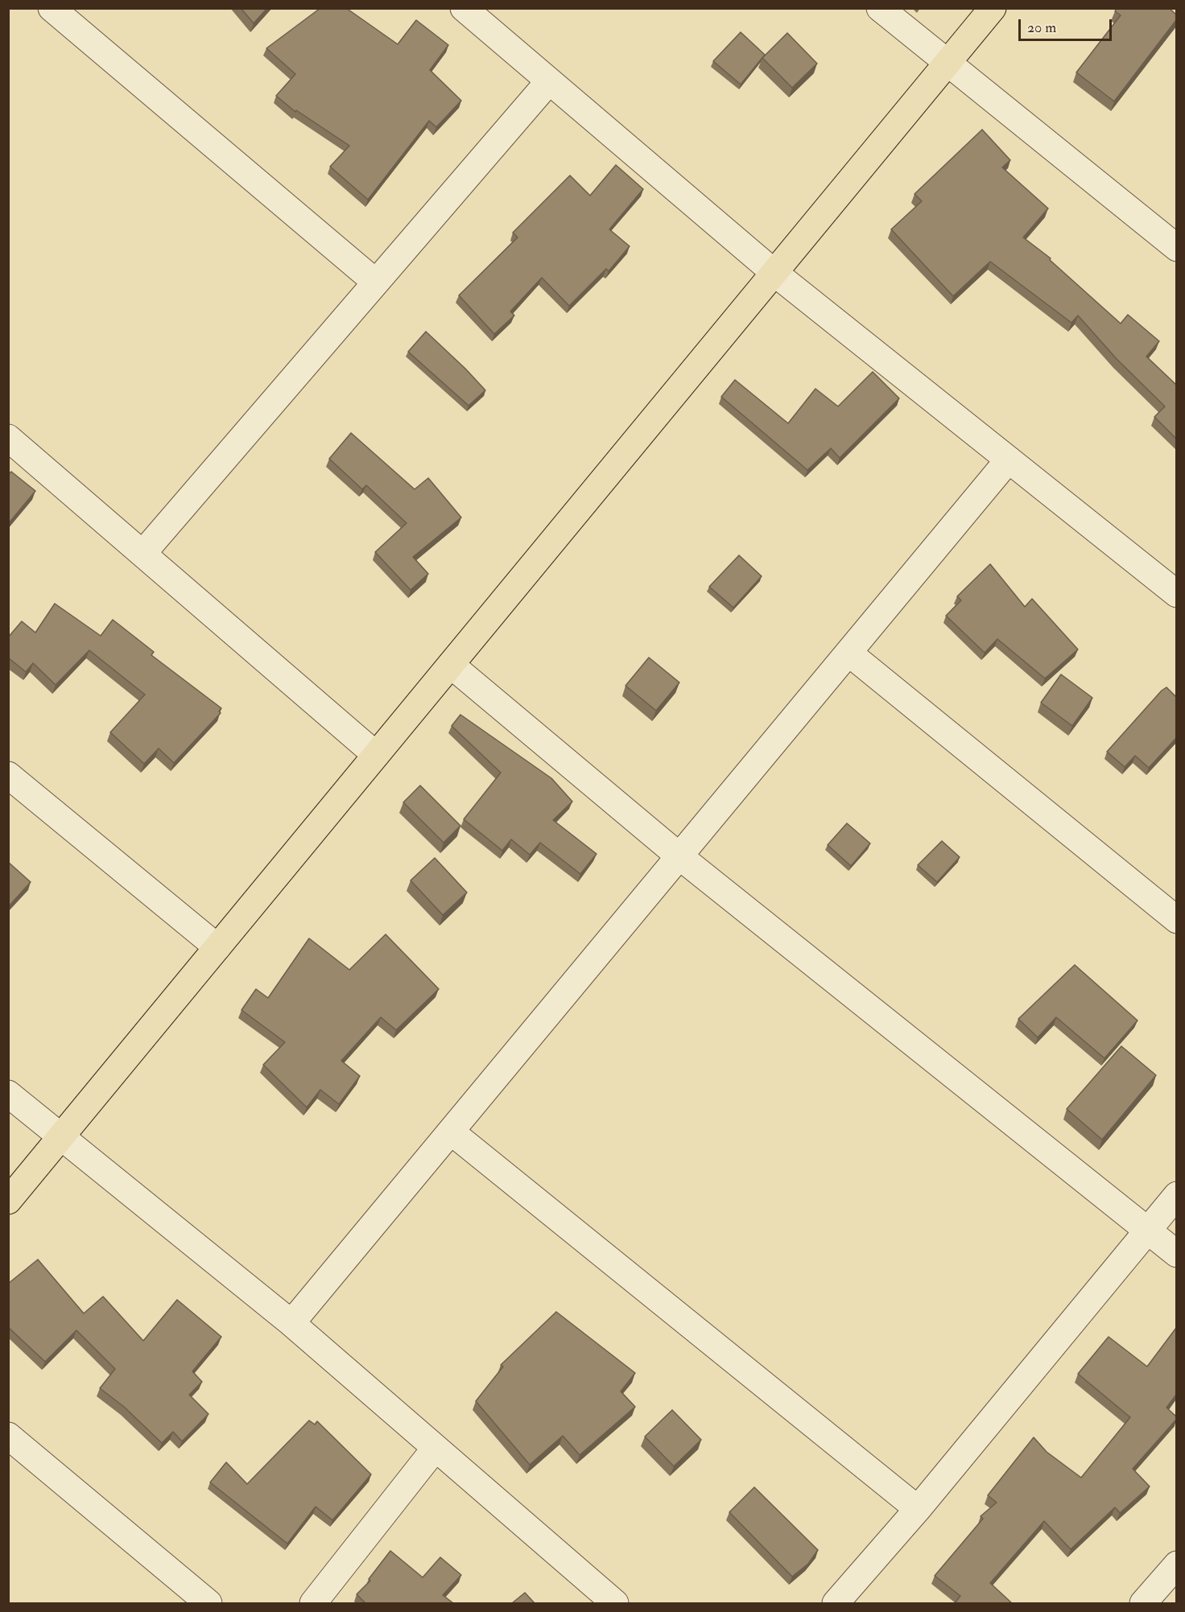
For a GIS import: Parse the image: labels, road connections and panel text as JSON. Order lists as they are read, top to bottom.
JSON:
{
  "scale_bar": "20 m"
}
